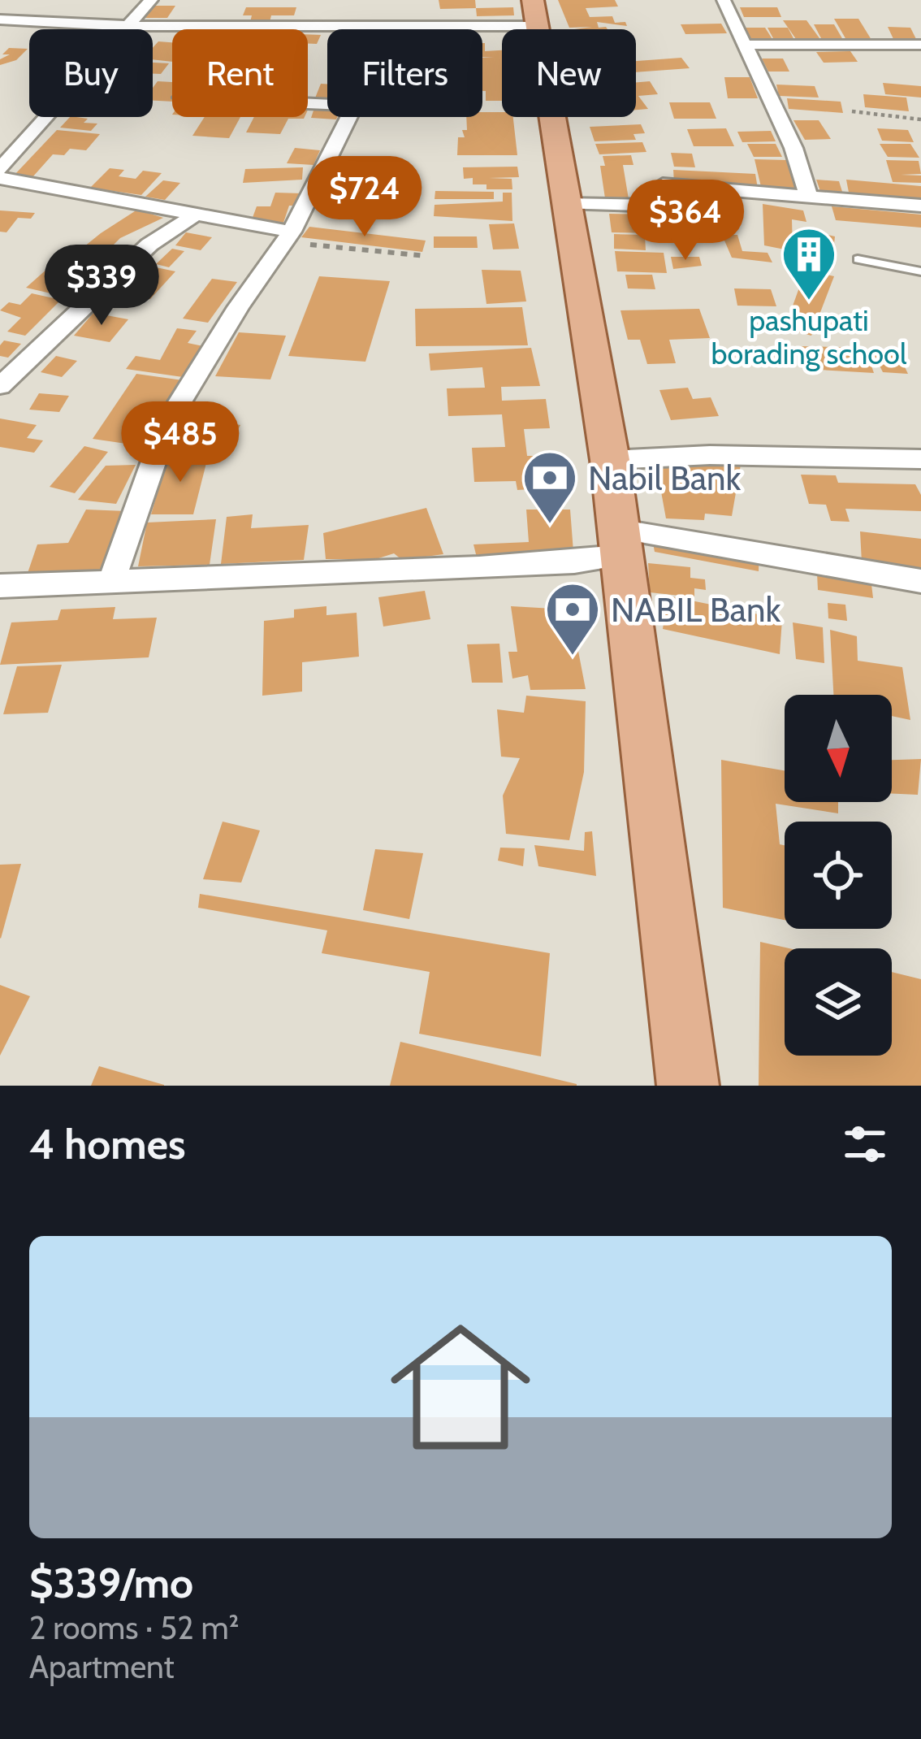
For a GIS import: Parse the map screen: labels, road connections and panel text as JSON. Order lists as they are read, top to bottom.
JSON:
{
  "places": {
    "building": ["pashupati borading school"],
    "bank": ["Nabil Bank", "NABIL Bank"]
  },
  "north": "bottom",
  "page": {
    "chip": [
      "Buy",
      "Rent",
      "Filters",
      "New"
    ],
    "price": [
      "$724",
      "$364",
      "$339",
      "$485"
    ],
    "heading": "4 homes",
    "list": [
      {
        "name": "$339/mo",
        "note": "2 rooms · 52 m² · Apartment"
      }
    ]
  }
}
